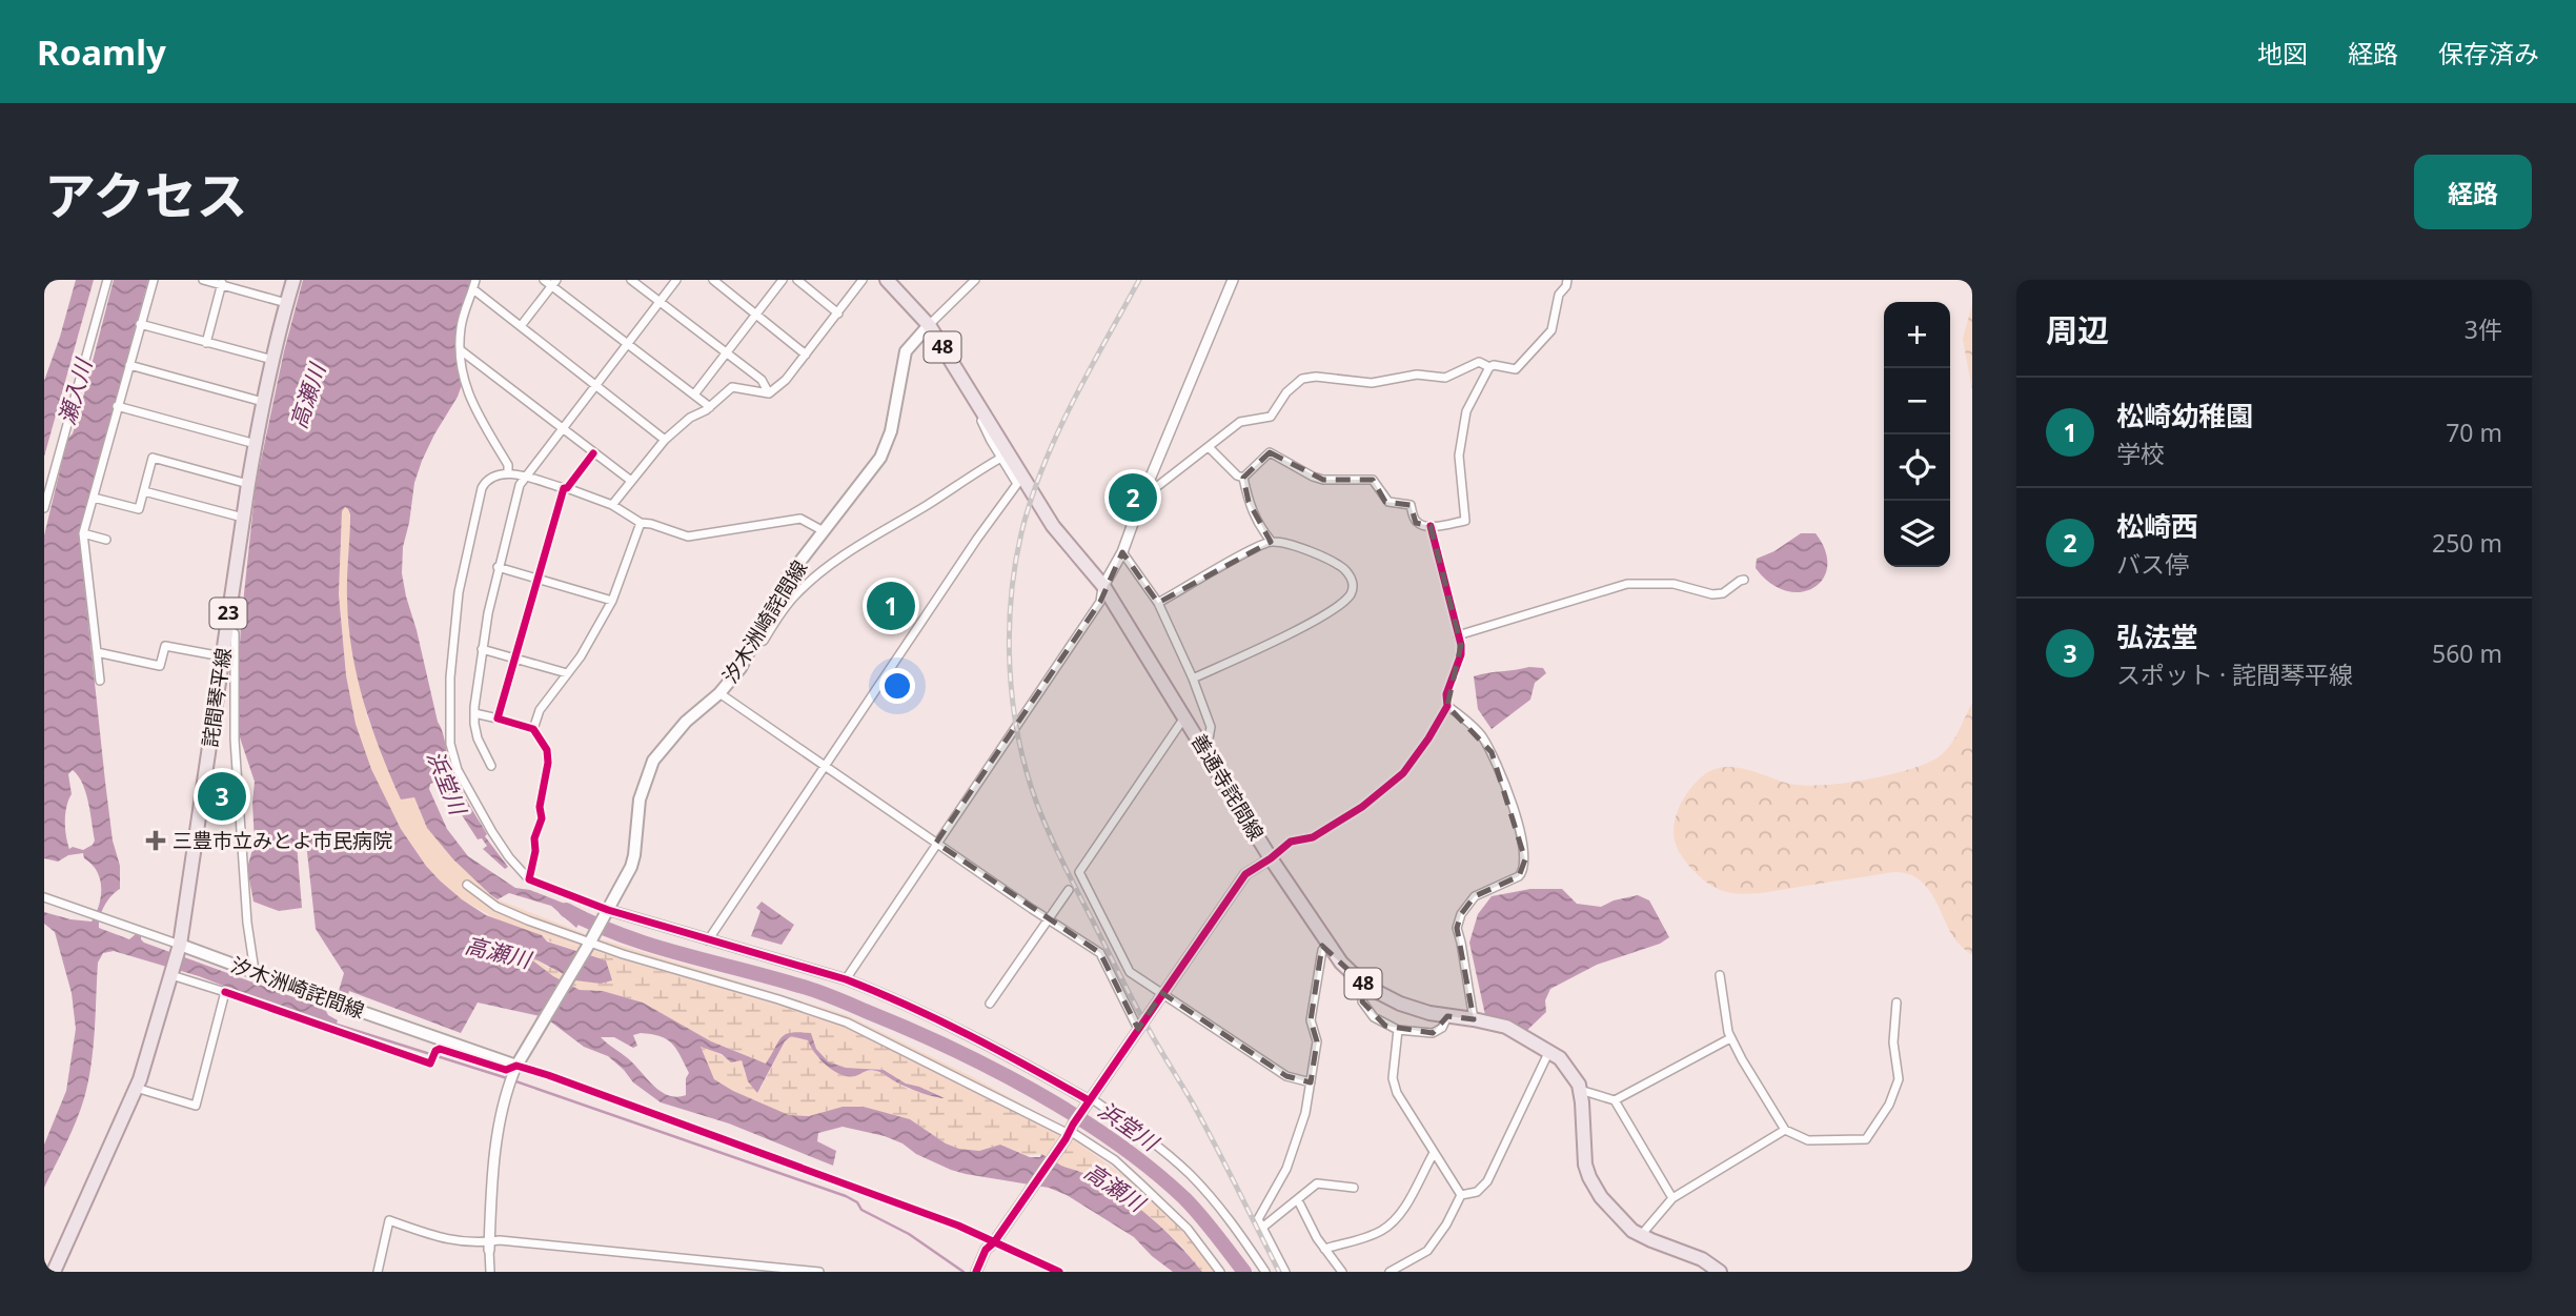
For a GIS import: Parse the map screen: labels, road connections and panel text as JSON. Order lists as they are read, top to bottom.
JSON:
{
  "streets": {
    "main road": [
      "48",
      "23",
      "汐木洲崎詫間線",
      "詫間琴平線",
      "善通寺詫間線"
    ]
  },
  "crossings": [
    ["汐木洲崎詫間線", "詫間琴平線"],
    ["汐木洲崎詫間線", "善通寺詫間線"]
  ],
  "water": ["瀬入川", "高瀬川", "浜堂川"],
  "places": {
    "health": ["三豊市立みとよ市民病院"]
  },
  "page": {
    "header": "Roamly",
    "nav": ["地図", "経路", "保存済み"],
    "title": "アクセス",
    "buttons": "経路",
    "heading": ["周辺", "3件"],
    "map_buttons": ["+", "−"],
    "list": [
      {
        "mark": "1",
        "name": "松崎幼稚園",
        "note": "学校",
        "value": "70 m"
      },
      {
        "mark": "2",
        "name": "松崎西",
        "note": "バス停",
        "value": "250 m"
      },
      {
        "mark": "3",
        "name": "弘法堂",
        "note": "スポット · 詫間琴平線",
        "value": "560 m"
      }
    ],
    "pins": ["2", "1", "3"]
  }
}
